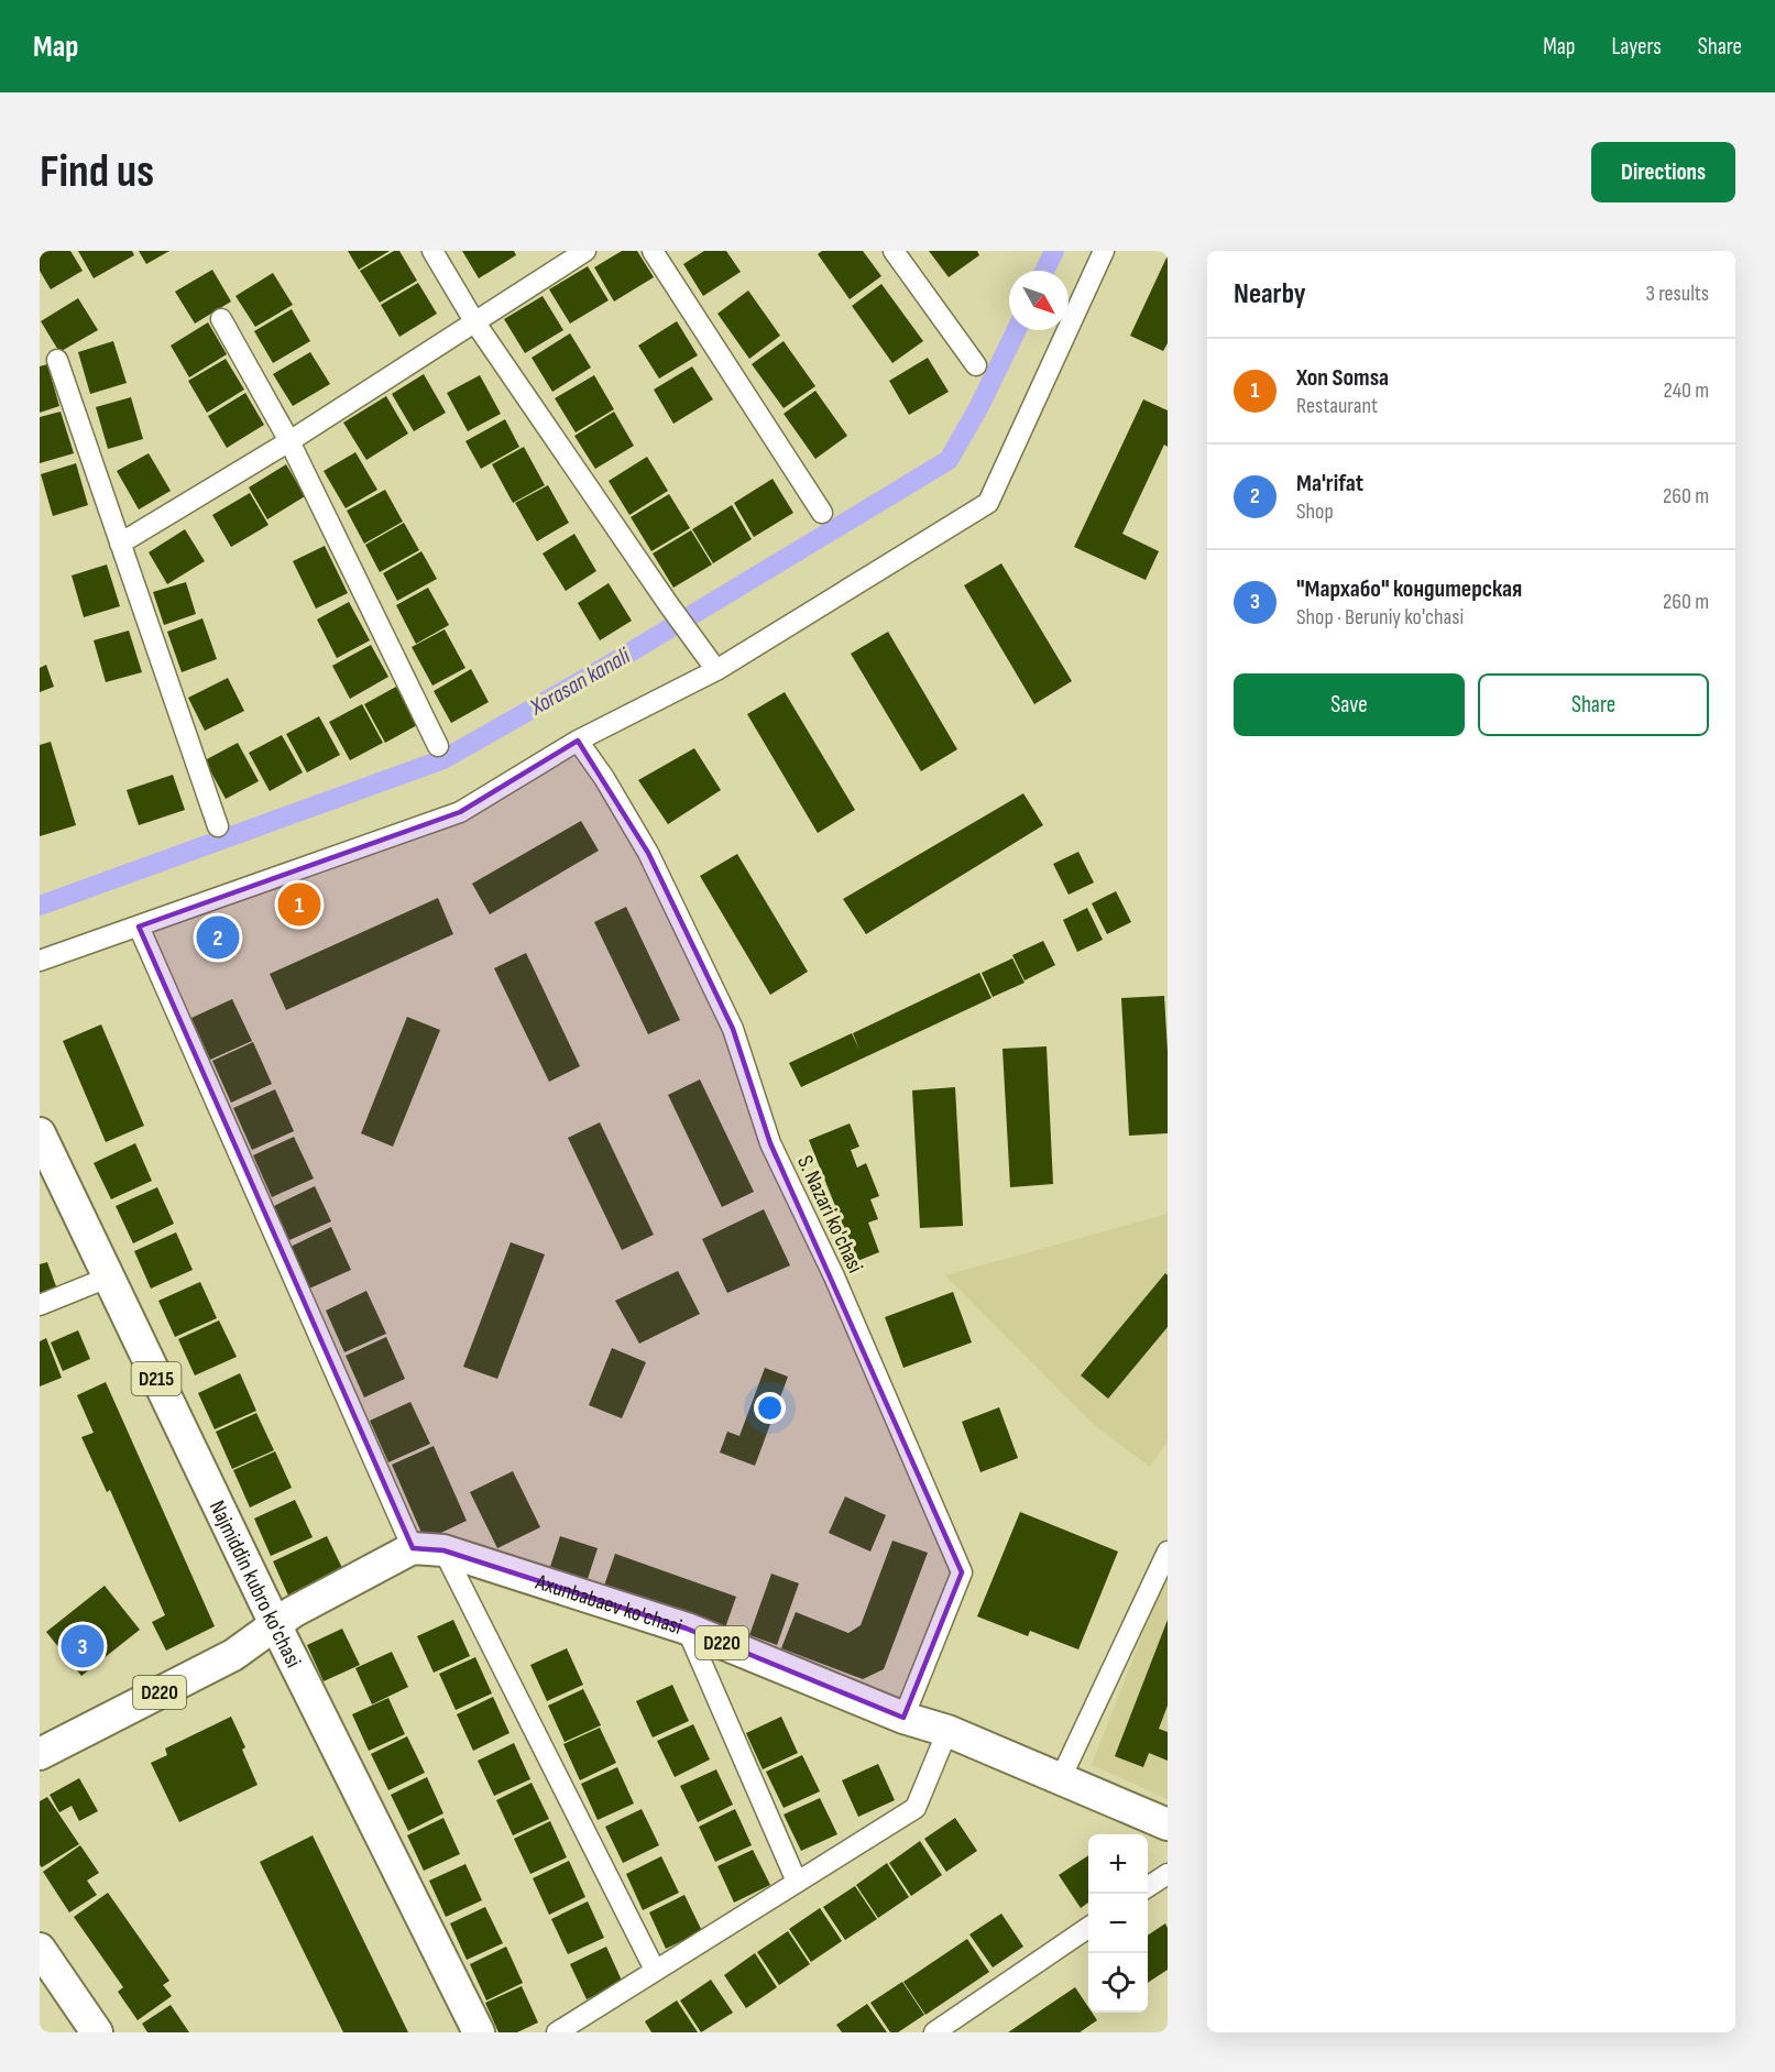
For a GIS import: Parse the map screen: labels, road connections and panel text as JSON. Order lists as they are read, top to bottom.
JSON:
{
  "streets": {
    "main road": [
      "D215",
      "Najmiddin kubro ko'chasi",
      "Axunbabaev ko'chasi",
      "D220"
    ],
    "street": ["S. Nazari ko'chasi"]
  },
  "crossings": [
    ["S. Nazari ko'chasi", "Axunbabaev ko'chasi"],
    ["Najmiddin kubro ko'chasi", "D220"],
    ["Axunbabaev ko'chasi", "D220"]
  ],
  "water": ["Xorasan kanali"],
  "north": "bottom right",
  "page": {
    "header": "Map",
    "nav": ["Map", "Layers", "Share"],
    "buttons": [
      "Directions",
      ["Save", "Share"]
    ],
    "title": "Find us",
    "heading": ["Nearby", "3 results"],
    "list": [
      {
        "mark": "1",
        "name": "Xon Somsa",
        "note": "Restaurant",
        "value": "240 m"
      },
      {
        "mark": "2",
        "name": "Ma'rifat",
        "note": "Shop",
        "value": "260 m"
      },
      {
        "mark": "3",
        "name": "\"Мархабо\" кондитерская",
        "note": "Shop · Beruniy ko'chasi",
        "value": "260 m"
      }
    ],
    "pins": ["1", "2", "3"],
    "map_buttons": ["+", "−"]
  }
}
